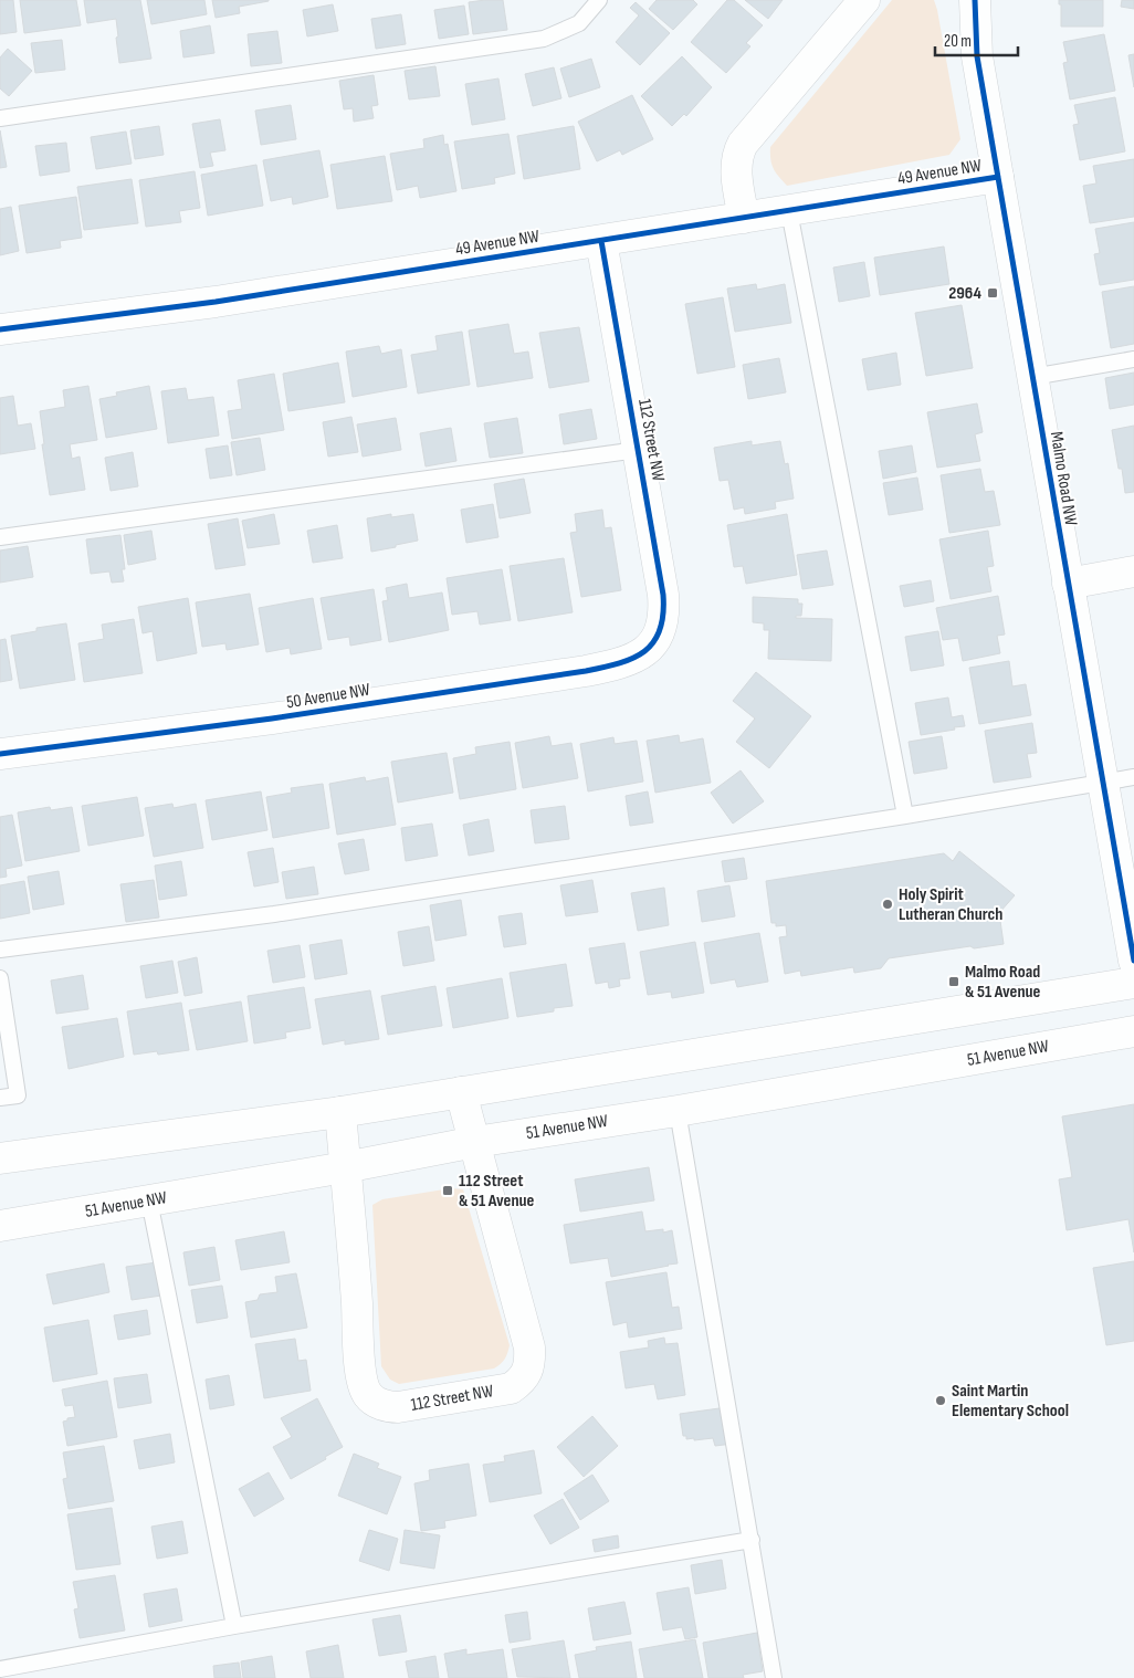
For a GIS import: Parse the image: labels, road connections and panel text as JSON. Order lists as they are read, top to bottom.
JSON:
{
  "streets": {
    "street": [
      "49 Avenue NW",
      "112 Street NW",
      "Malmo Road NW",
      "50 Avenue NW",
      "51 Avenue NW"
    ]
  },
  "crossings": [
    ["49 Avenue NW", "112 Street NW"],
    ["49 Avenue NW", "Malmo Road NW"],
    ["112 Street NW", "50 Avenue NW"],
    ["112 Street NW", "51 Avenue NW"]
  ],
  "places": {
    "transit": ["2964", "Malmo Road & 51 Avenue", "112 Street & 51 Avenue"],
    "other": ["Holy Spirit Lutheran Church", "Saint Martin Elementary School"]
  },
  "scale_bar": "20 m"
}
